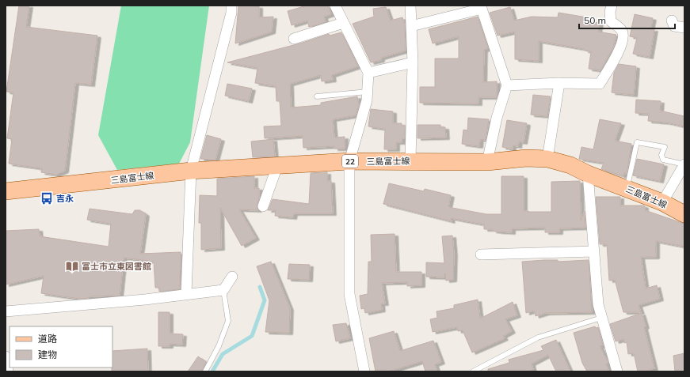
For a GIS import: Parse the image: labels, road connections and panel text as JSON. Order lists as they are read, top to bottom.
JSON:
{
  "streets": {
    "main road": ["22", "三島富士線"]
  },
  "places": {
    "bus stop": ["吉永"],
    "library": ["富士市立東図書館"]
  },
  "legend": ["道路", "建物"],
  "scale_bar": "50 m"
}
